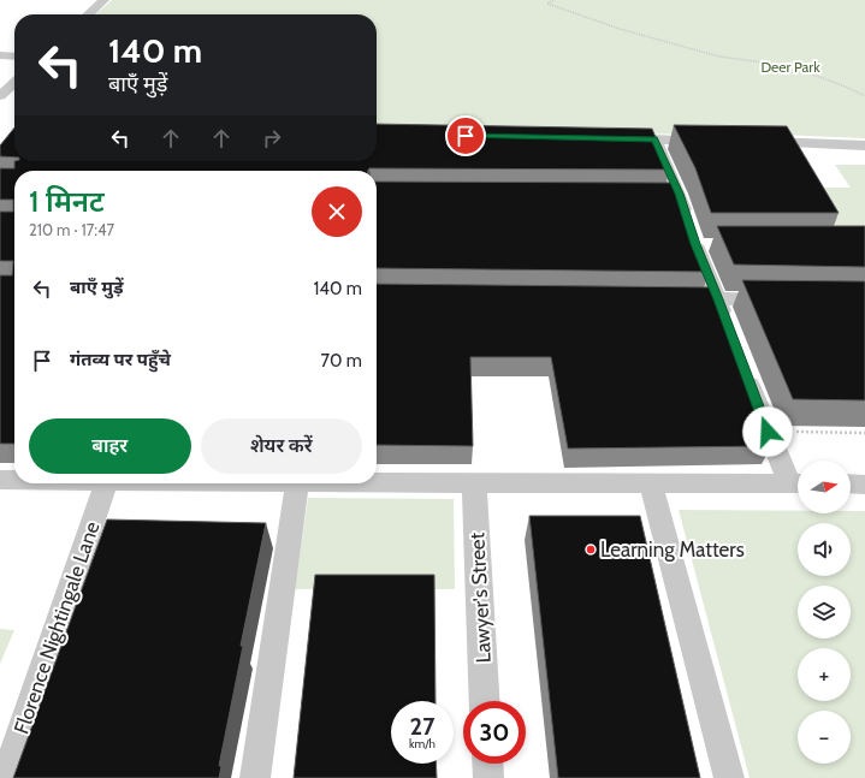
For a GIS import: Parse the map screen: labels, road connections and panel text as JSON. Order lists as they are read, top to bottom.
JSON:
{
  "streets": {
    "street": ["Lawyer's Street", "Florence Nightingale Lane"]
  },
  "parks": ["Deer Park"],
  "places": ["Learning Matters"],
  "north": "right",
  "page": {
    "turn": ["140 m", "बाएँ मुड़ें"],
    "heading": ["1 मिनट", "210 m · 17:47"],
    "list": [
      {
        "name": "बाएँ मुड़ें",
        "value": "140 m"
      },
      {
        "name": "गंतव्य पर पहुँचे",
        "value": "70 m"
      }
    ],
    "buttons": ["बाहर", "शेयर करें"],
    "map_buttons": ["+", "−"],
    "speed": "27 km/h",
    "limit": "30"
  }
}
